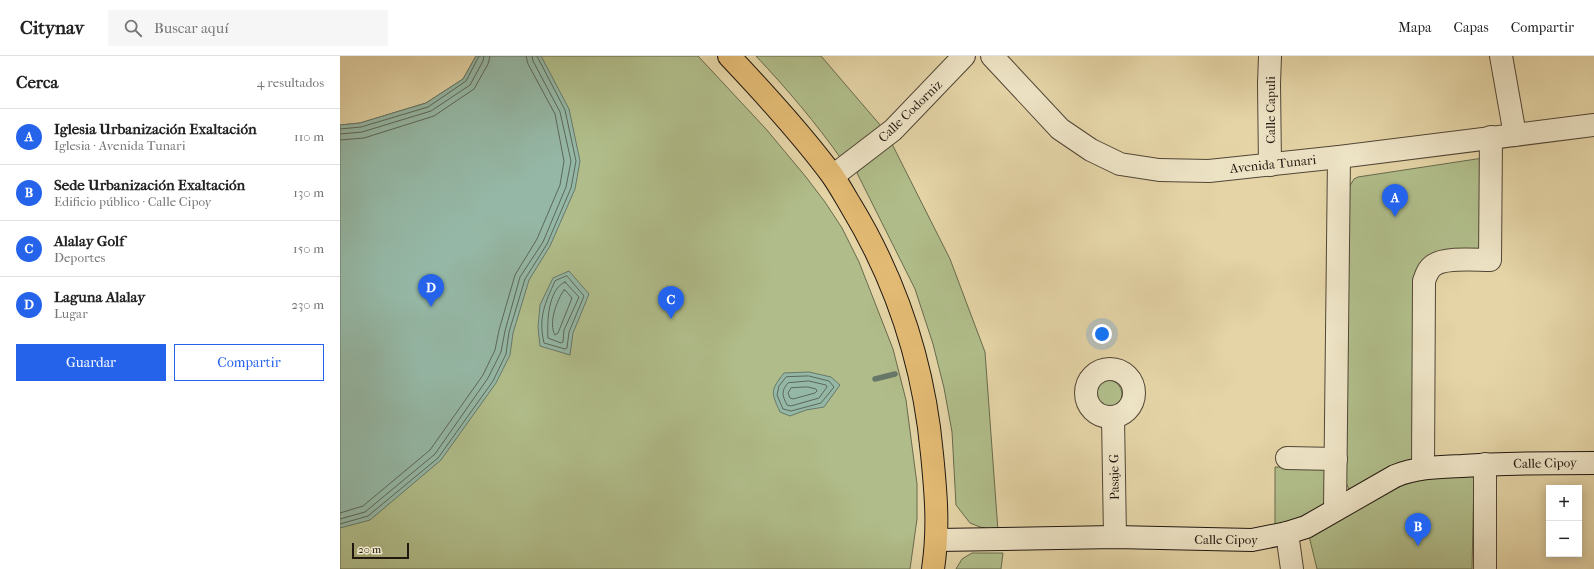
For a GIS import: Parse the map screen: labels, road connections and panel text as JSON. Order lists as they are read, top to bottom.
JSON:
{
  "streets": {
    "street": [
      "Calle Capuli",
      "Calle Codorniz",
      "Avenida Tunari",
      "Calle Cipoy",
      "Pasaje G"
    ]
  },
  "crossings": [
    ["Calle Capuli", "Avenida Tunari"],
    ["Calle Cipoy", "Pasaje G"]
  ],
  "scale_bar": "20 m",
  "page": {
    "header": "Citynav",
    "search": "Buscar aquí",
    "nav": ["Mapa", "Capas", "Compartir"],
    "heading": ["Cerca", "4 resultados"],
    "list": [
      {
        "mark": "A",
        "name": "Iglesia Urbanización Exaltación",
        "note": "Iglesia · Avenida Tunari",
        "value": "110 m"
      },
      {
        "mark": "B",
        "name": "Sede Urbanización Exaltación",
        "note": "Edificio público · Calle Cipoy",
        "value": "130 m"
      },
      {
        "mark": "C",
        "name": "Alalay Golf",
        "note": "Deportes",
        "value": "150 m"
      },
      {
        "mark": "D",
        "name": "Laguna Alalay",
        "note": "Lugar",
        "value": "230 m"
      }
    ],
    "pins": [
      "A",
      "D",
      "C",
      "B"
    ],
    "buttons": ["Guardar", "Compartir"],
    "map_buttons": ["+", "−"],
    "scale": "20 m"
  }
}
